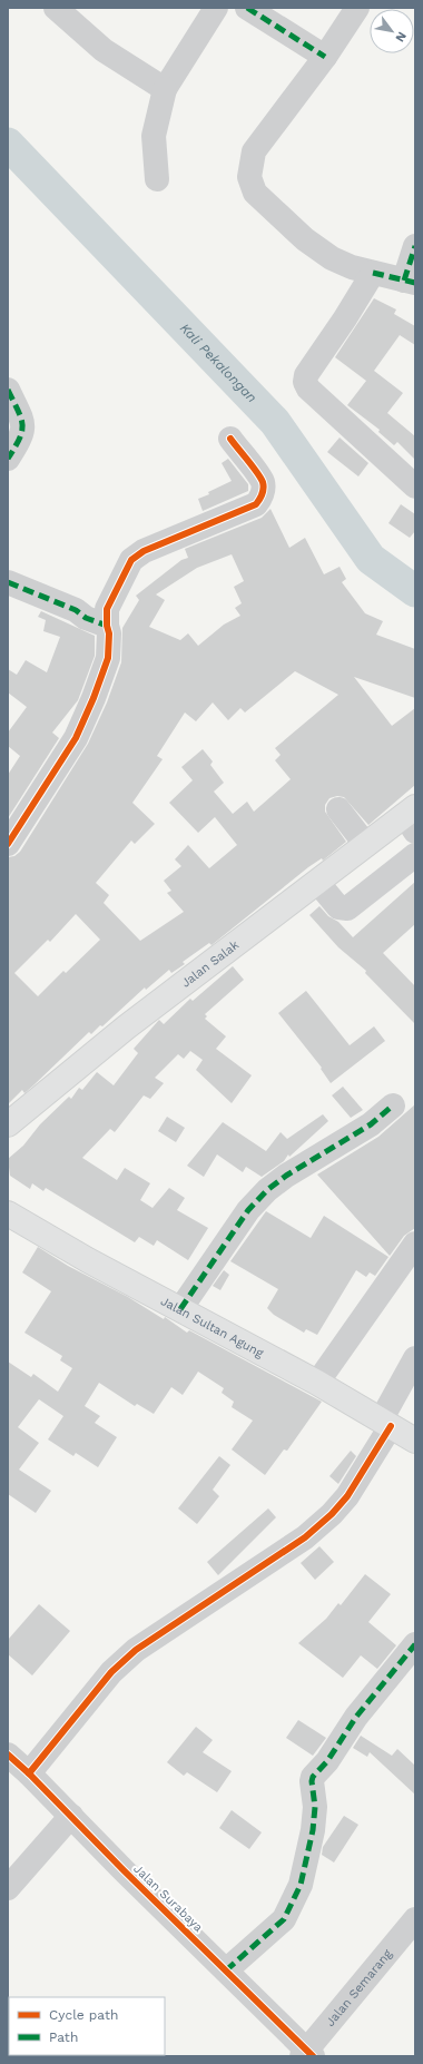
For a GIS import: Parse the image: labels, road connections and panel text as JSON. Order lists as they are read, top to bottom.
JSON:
{
  "streets": {
    "main road": ["Jalan Salak", "Jalan Sultan Agung"],
    "street": ["Jalan Surabaya", "Jalan Semarang"]
  },
  "crossings": [
    ["Jalan Surabaya", "Jalan Semarang"]
  ],
  "water": ["Kali Pekalongan"],
  "legend": ["Cycle path", "Path"],
  "north": "bottom right"
}
